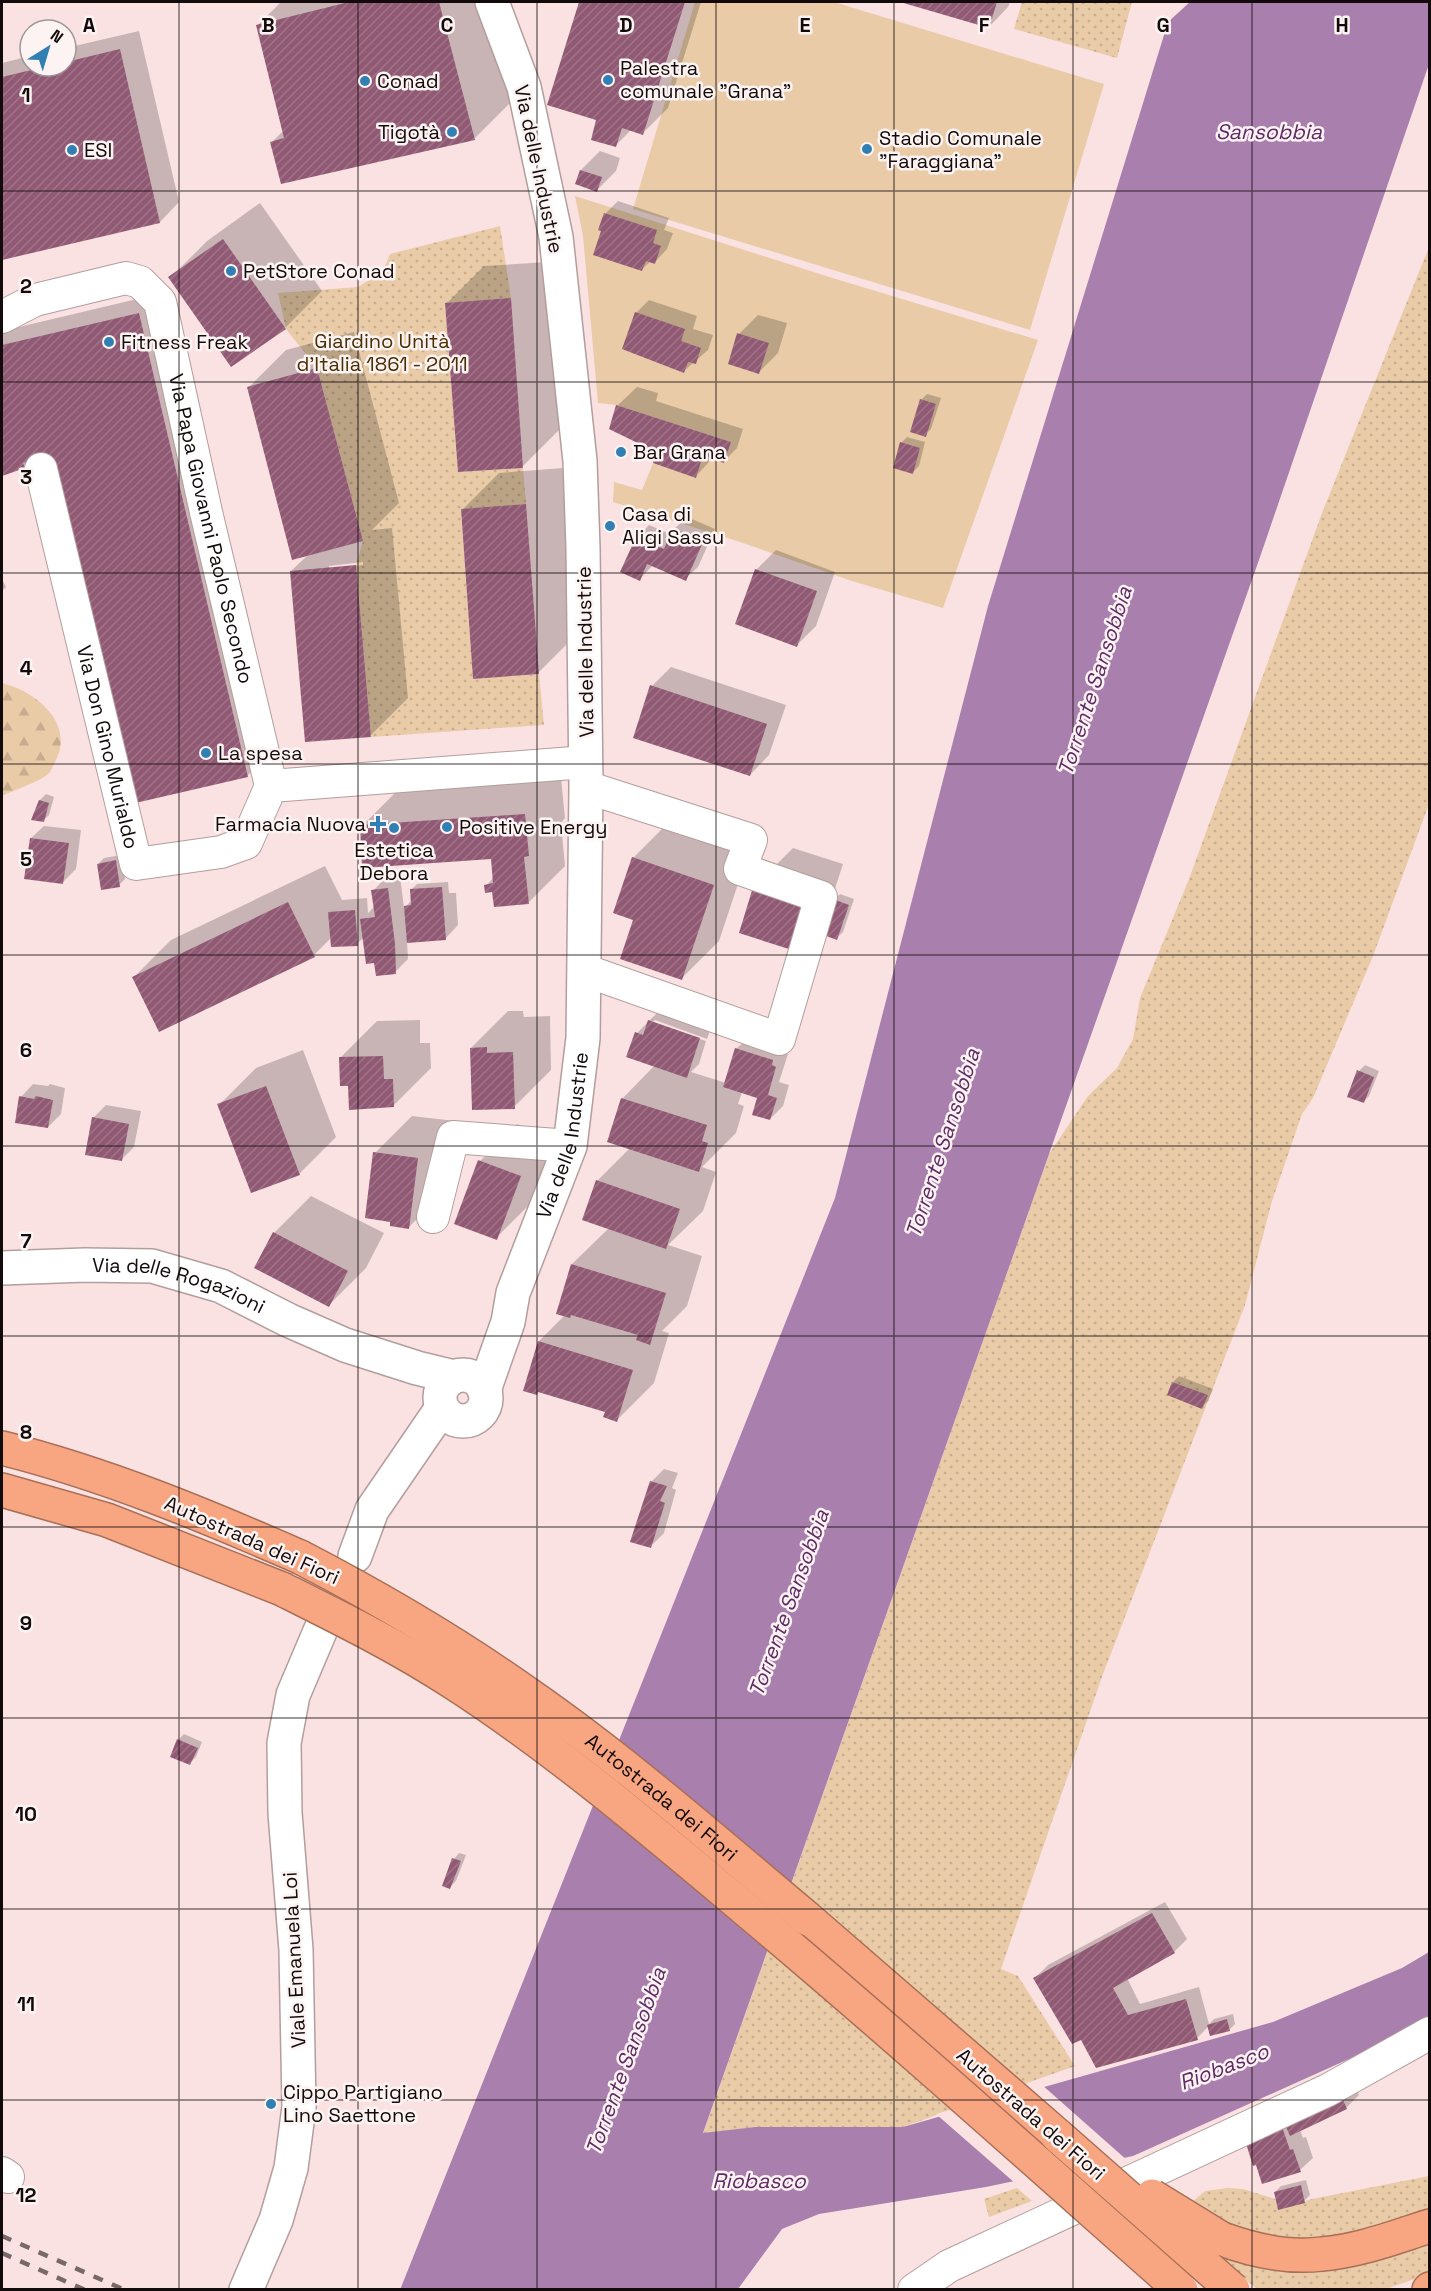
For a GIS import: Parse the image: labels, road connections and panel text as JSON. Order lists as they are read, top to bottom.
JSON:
{
  "streets": {
    "highway": ["Autostrada dei Fiori"],
    "street": [
      "Via delle Industrie",
      "Via Papa Giovanni Paolo Secondo",
      "Via Don Gino Murialdo",
      "Via delle Rogazioni",
      "Viale Emanuela Loi"
    ]
  },
  "crossings": [
    ["Via delle Industrie", "Via delle Rogazioni"],
    ["Via Papa Giovanni Paolo Secondo", "Via Don Gino Murialdo"]
  ],
  "water": ["Sansobbia", "Torrente Sansobbia", "Riobasco"],
  "parks": ["Giardino Unità d'Italia 1861 - 2011"],
  "places": {
    "other": [
      "Palestra comunale \"Grana\"",
      "Conad",
      "Tigotà",
      "Stadio Comunale \"Faraggiana\"",
      "ESI",
      "PetStore Conad",
      "Fitness Freak",
      "Bar Grana",
      "Casa di Aligi Sassu",
      "La spesa",
      "Positive Energy",
      "Estetica Debora",
      "Cippo Partigiano Lino Saettone"
    ],
    "health": ["Farmacia Nuova"]
  },
  "north": "top right",
  "grid": {
    "columns": [
      "A",
      "B",
      "C",
      "D",
      "E",
      "F",
      "G",
      "H"
    ],
    "rows": [
      "1",
      "2",
      "3",
      "4",
      "5",
      "6",
      "7",
      "8",
      "9",
      "10",
      "11",
      "12"
    ]
  }
}
